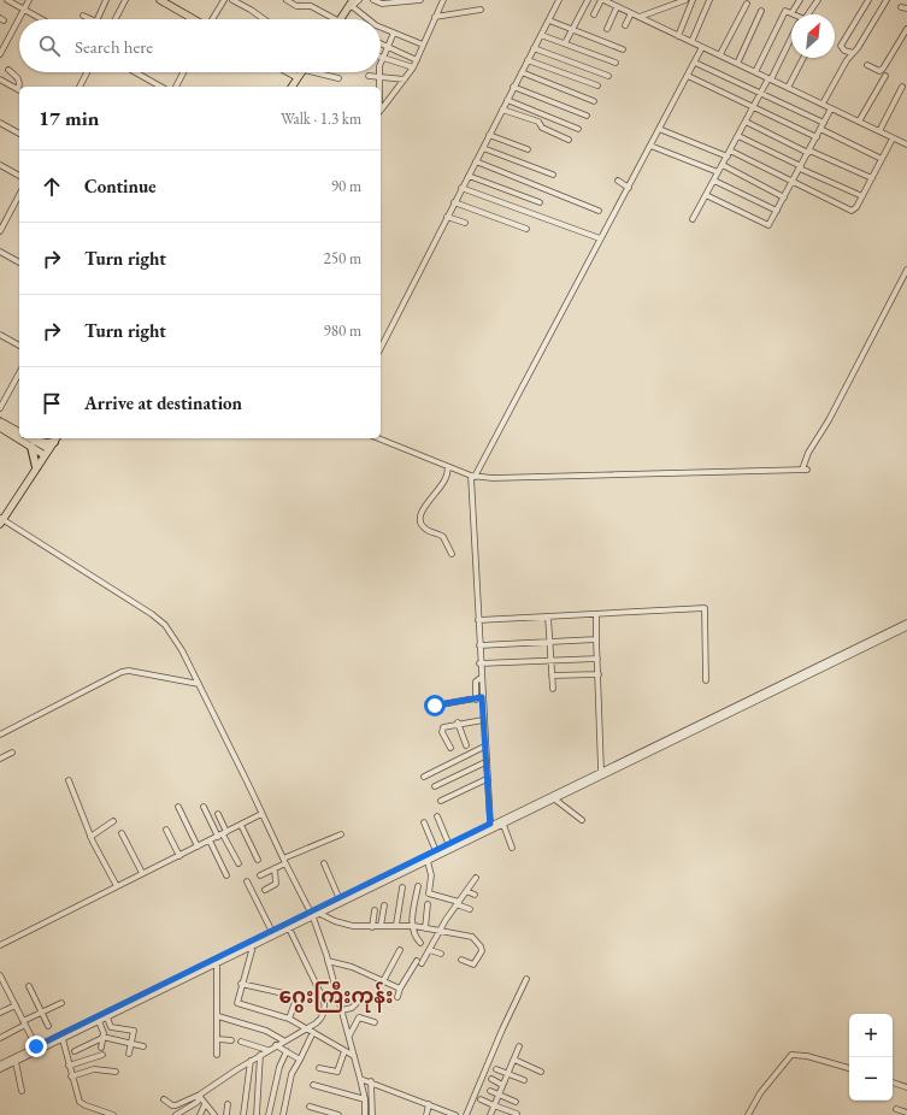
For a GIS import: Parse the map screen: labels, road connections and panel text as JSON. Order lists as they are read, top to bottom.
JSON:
{
  "districts": ["ဂွေးကြီးကုန်း"],
  "north": "top right",
  "page": {
    "search": "Search here",
    "heading": ["17 min", "Walk · 1.3 km"],
    "list": [
      ["Continue", "90 m"],
      ["Turn right", "250 m"],
      ["Turn right", "980 m"],
      "Arrive at destination"
    ],
    "map_buttons": ["+", "−"]
  }
}
